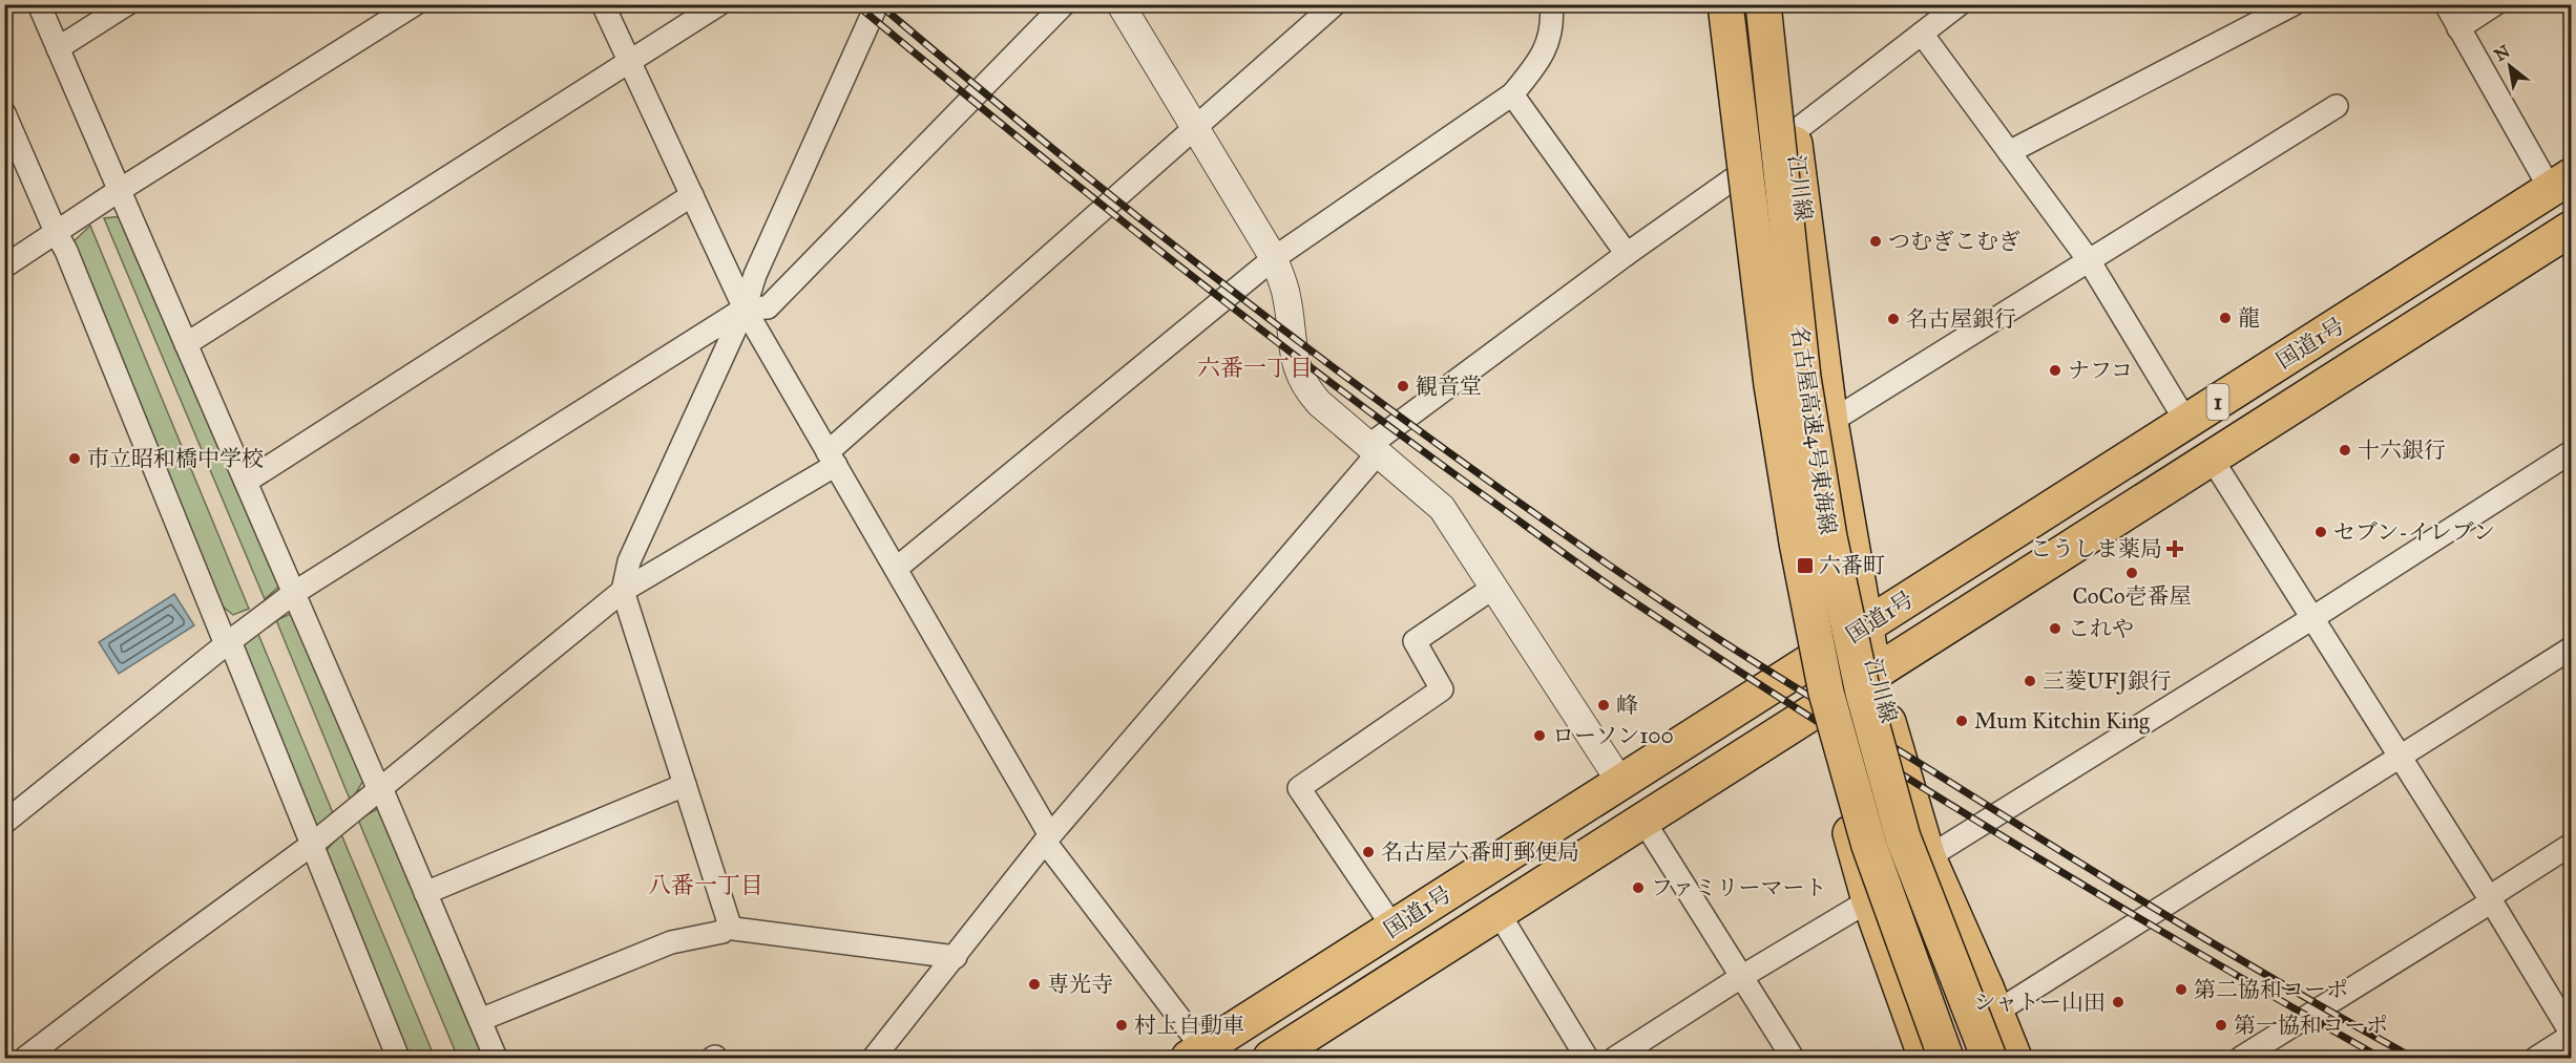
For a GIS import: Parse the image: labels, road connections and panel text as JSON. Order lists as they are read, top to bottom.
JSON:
{
  "streets": {
    "main road": [
      "江川線",
      "国道1号",
      "1",
      "名古屋高速4号東海線"
    ]
  },
  "crossings": [
    ["江川線", "国道1号"]
  ],
  "districts": ["六番一丁目", "八番一丁目"],
  "places": {
    "other": [
      "つむぎこむぎ",
      "龍",
      "名古屋銀行",
      "ナフコ",
      "観音堂",
      "十六銀行",
      "市立昭和橋中学校",
      "セブン-イレブン",
      "CoCo壱番屋",
      "これや",
      "三菱UFJ銀行",
      "峰",
      "Mum Kitchin King",
      "ローソン100",
      "名古屋六番町郵便局",
      "ファミリーマート",
      "専光寺",
      "第二協和コーポ",
      "シャトー山田",
      "村上自動車",
      "第一協和コーポ"
    ],
    "health": ["こうしま薬局"],
    "transit": ["六番町"]
  },
  "north": "top left"
}
